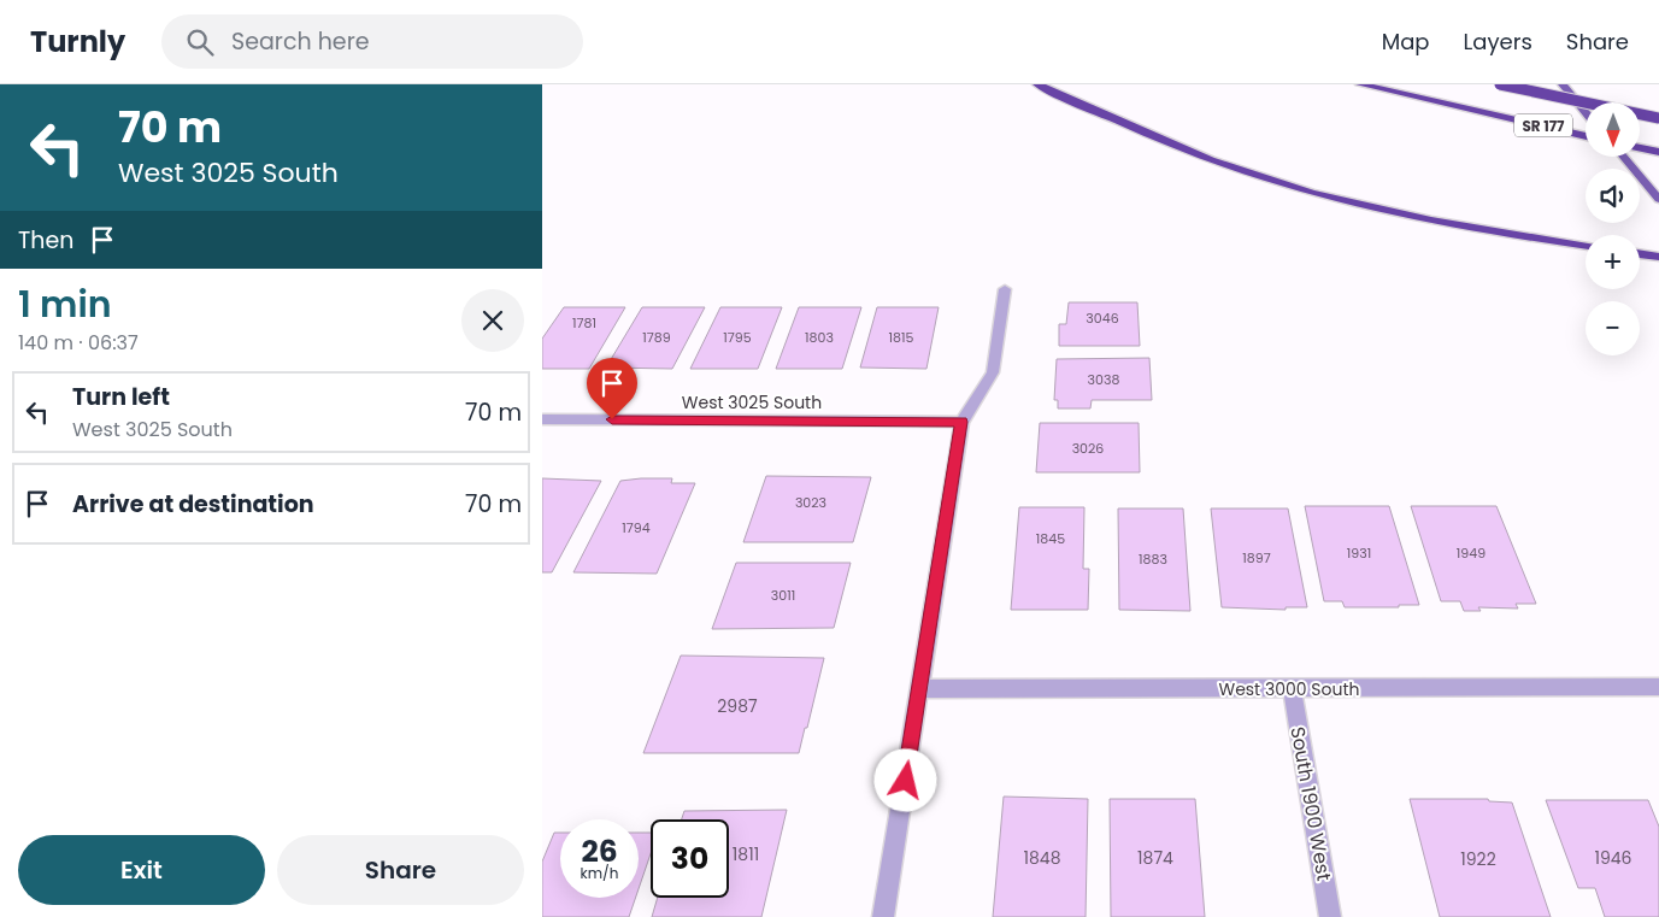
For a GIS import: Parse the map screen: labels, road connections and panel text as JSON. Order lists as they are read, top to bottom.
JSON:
{
  "streets": {
    "highway": ["SR 177"],
    "street": ["West 3025 South", "West 3000 South", "South 1900 West"]
  },
  "crossings": [
    ["West 3000 South", "South 1900 West"]
  ],
  "house_numbers": [
    "3046",
    "1781",
    "1789",
    "1795",
    "1803",
    "1815",
    "3038",
    "3026",
    "3023",
    "1794",
    "1845",
    "1931",
    "1949",
    "1897",
    "1883",
    "3011",
    "2987",
    "1811",
    "1848",
    "1874",
    "1946",
    "1922"
  ],
  "north": "bottom",
  "page": {
    "header": "Turnly",
    "search": "Search here",
    "nav": ["Map", "Layers", "Share"],
    "turn": ["70 m", "West 3025 South"],
    "map_buttons": ["+", "−"],
    "then": "Then",
    "heading": ["1 min", "140 m · 06:37"],
    "list": [
      {
        "name": "Turn left",
        "note": "West 3025 South",
        "value": "70 m"
      },
      {
        "name": "Arrive at destination",
        "value": "70 m"
      }
    ],
    "speed": "26 km/h",
    "limit": "30",
    "buttons": ["Exit", "Share"]
  }
}
